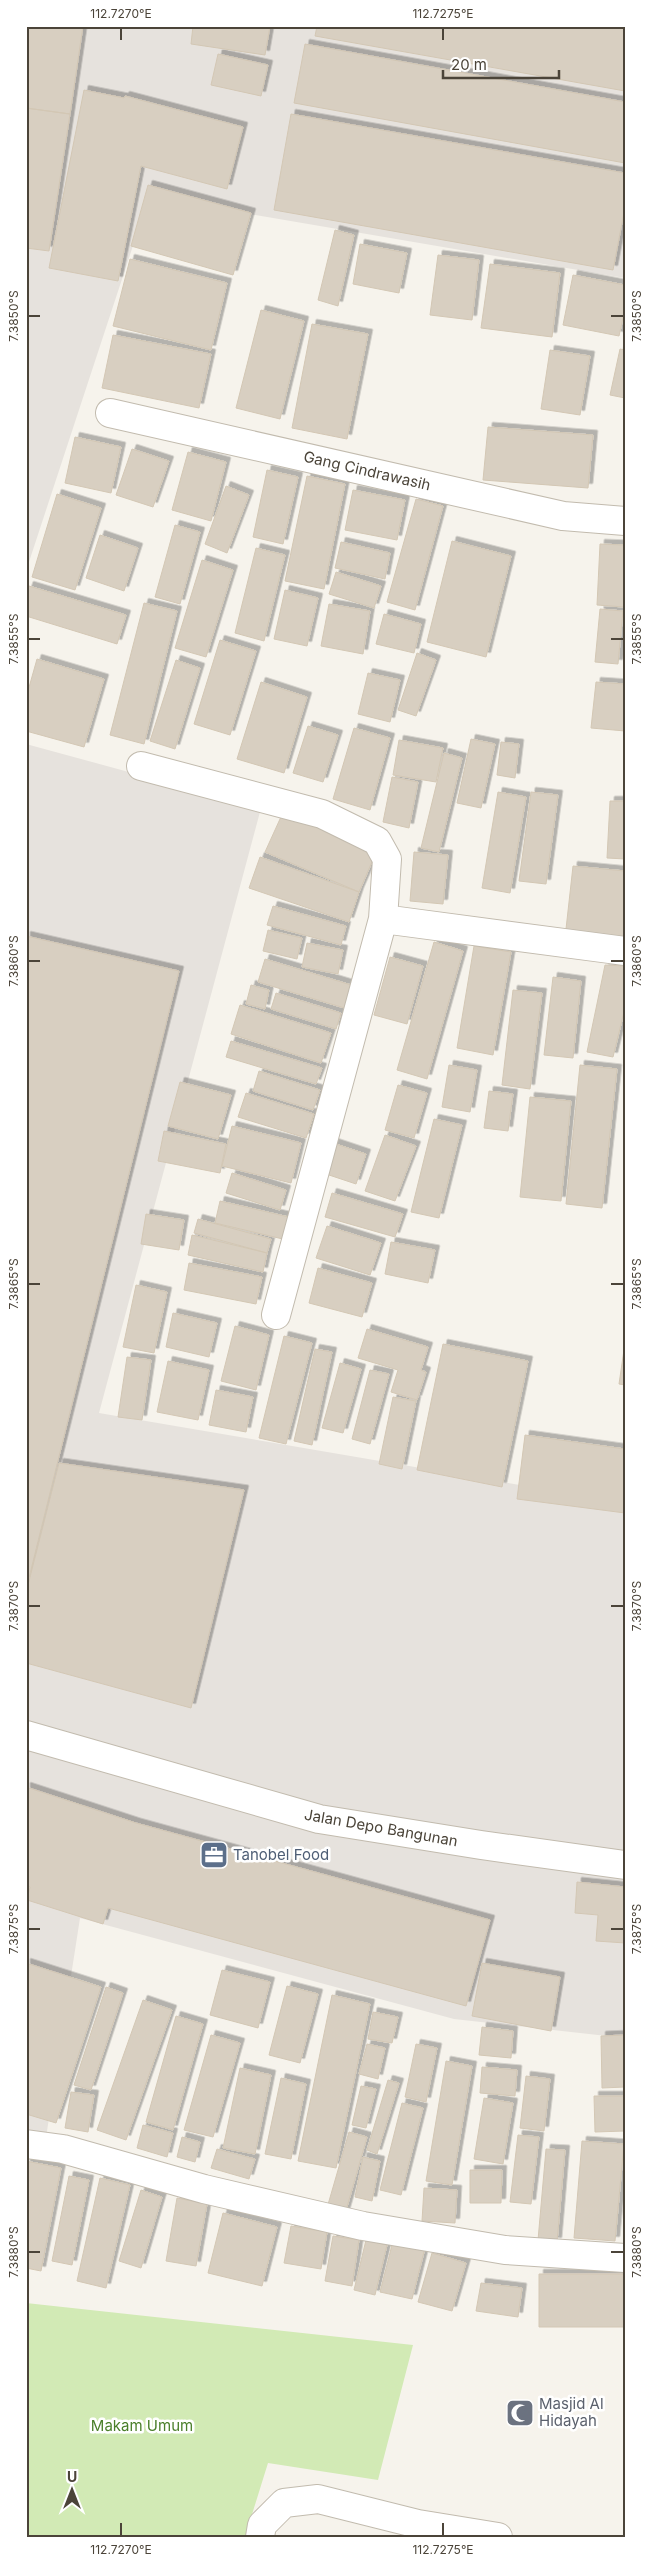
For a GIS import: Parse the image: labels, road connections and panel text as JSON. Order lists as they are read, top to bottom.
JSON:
{
  "streets": {
    "street": ["Gang Cindrawasih", "Jalan Depo Bangunan"]
  },
  "parks": ["Makam Umum"],
  "places": {
    "office": ["Tanobel Food"],
    "mosque": ["Masjid Al Hidayah"]
  },
  "scale_bar": "20 m",
  "north": "top",
  "coordinates": [
    "112.7270°E",
    "112.7275°E",
    "7.3850°S",
    "7.3855°S",
    "7.3860°S",
    "7.3865°S",
    "7.3870°S",
    "7.3875°S",
    "7.3880°S"
  ]
}
